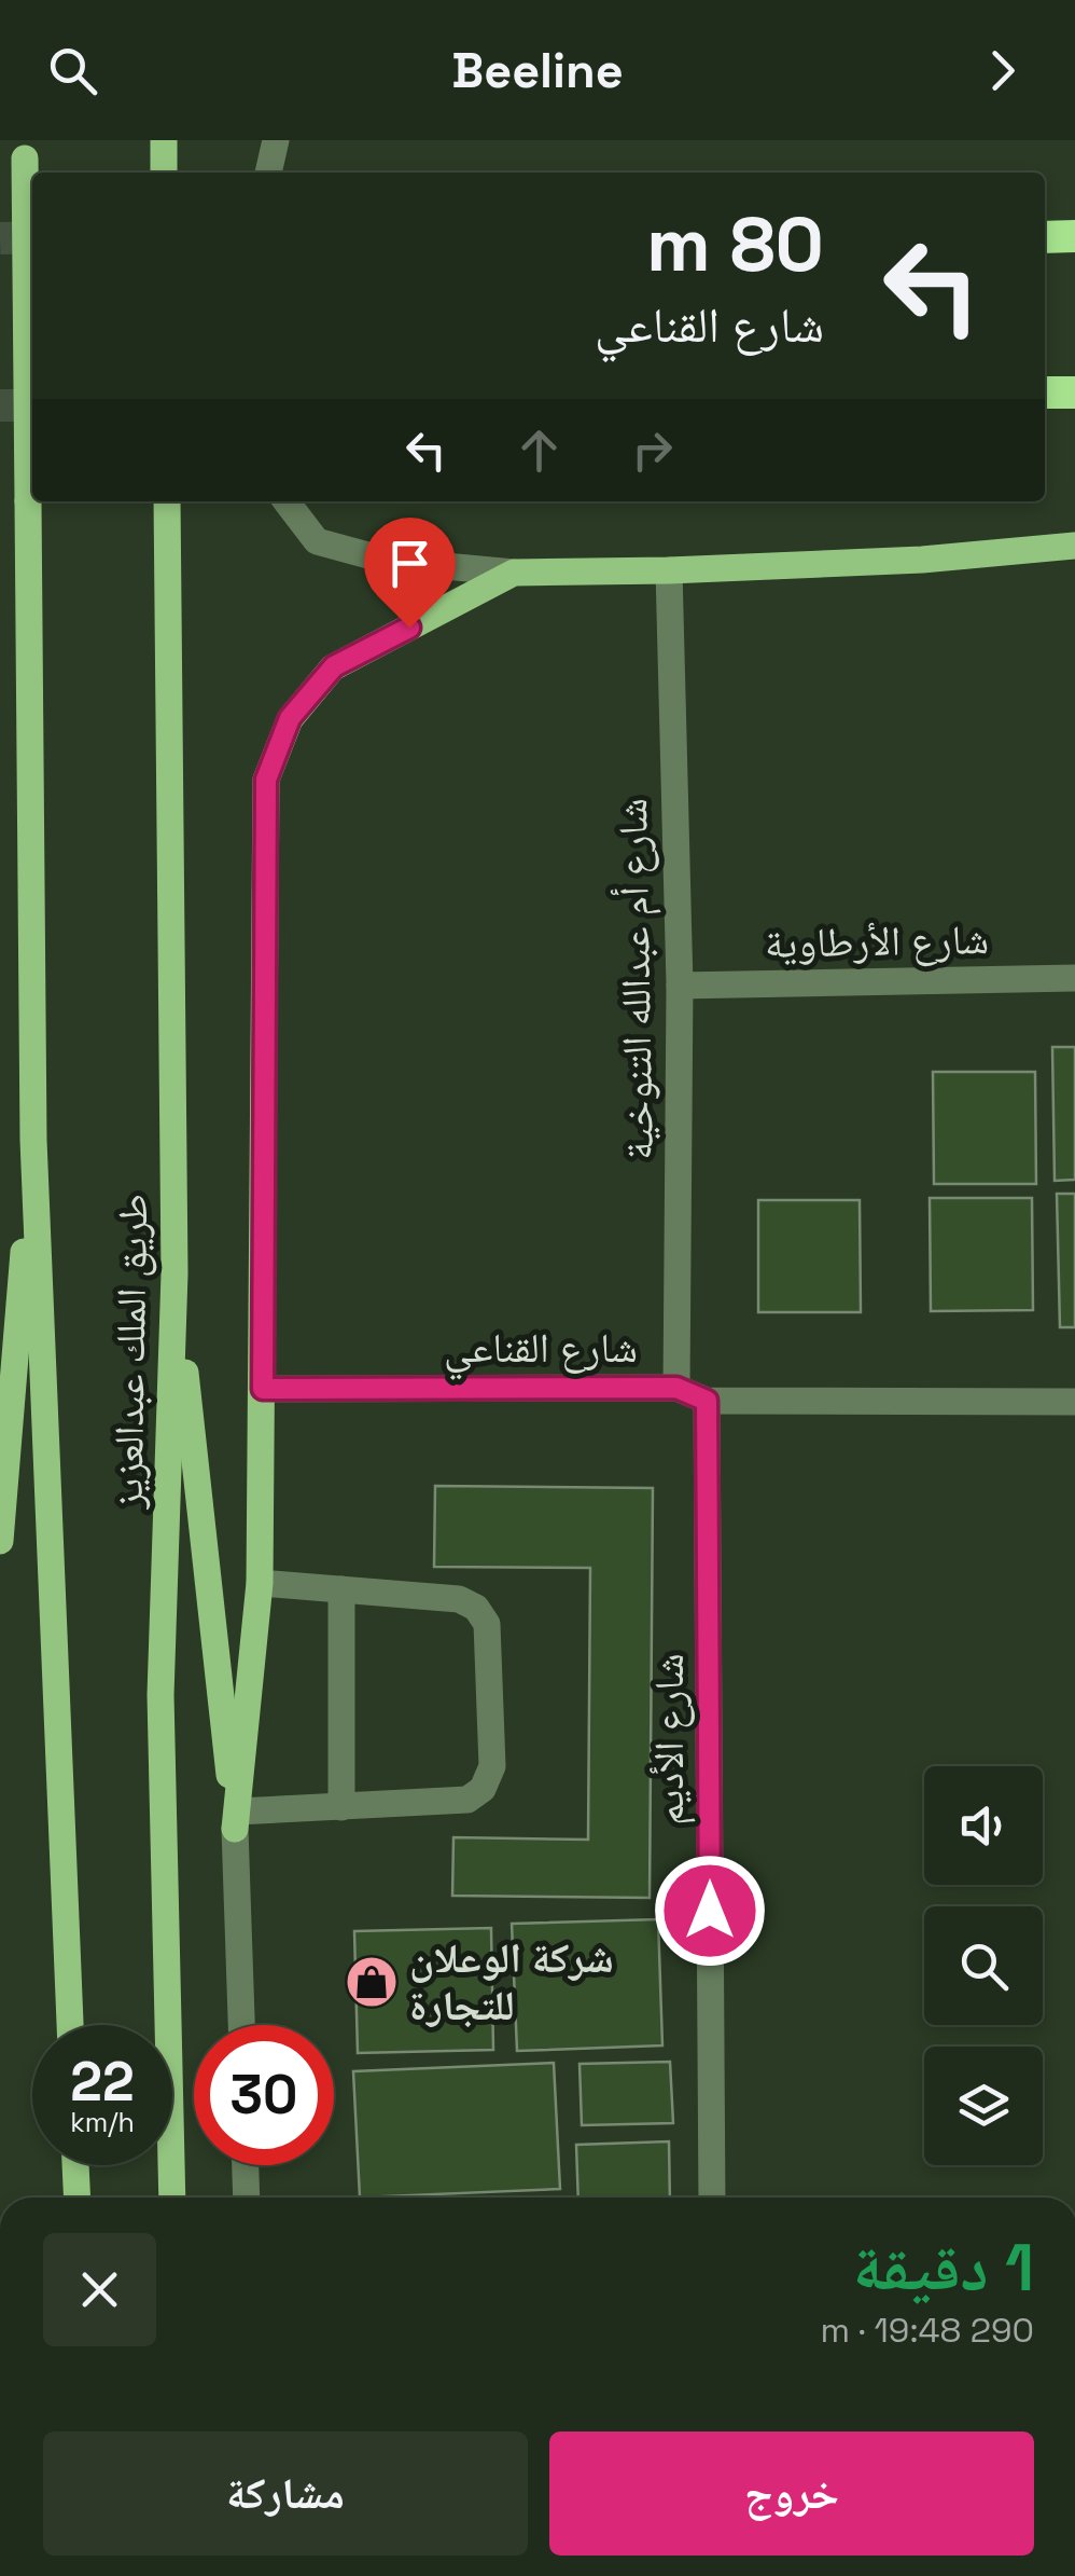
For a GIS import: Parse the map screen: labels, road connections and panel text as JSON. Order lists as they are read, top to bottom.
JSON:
{
  "streets": {
    "main road": ["طريق الملك عبدالعزيز"],
    "street": [
      "شارع الأرطاوية",
      "شارع أم عبدالله التنوخية",
      "شارع القناعي",
      "شارع الأديم"
    ]
  },
  "crossings": [
    ["شارع الأرطاوية", "شارع أم عبدالله التنوخية"],
    ["شارع أم عبدالله التنوخية", "شارع القناعي"],
    ["شارع القناعي", "شارع الأديم"]
  ],
  "places": {
    "shop": ["شركة الوعلان للتجارة"]
  },
  "page": {
    "header": "Beeline",
    "turn": ["80 m", "شارع القناعي"],
    "speed": "22 km/h",
    "limit": "30",
    "heading": ["1 دقيقة", "290 m · 19:48"],
    "buttons": ["خروج", "مشاركة"]
  }
}
